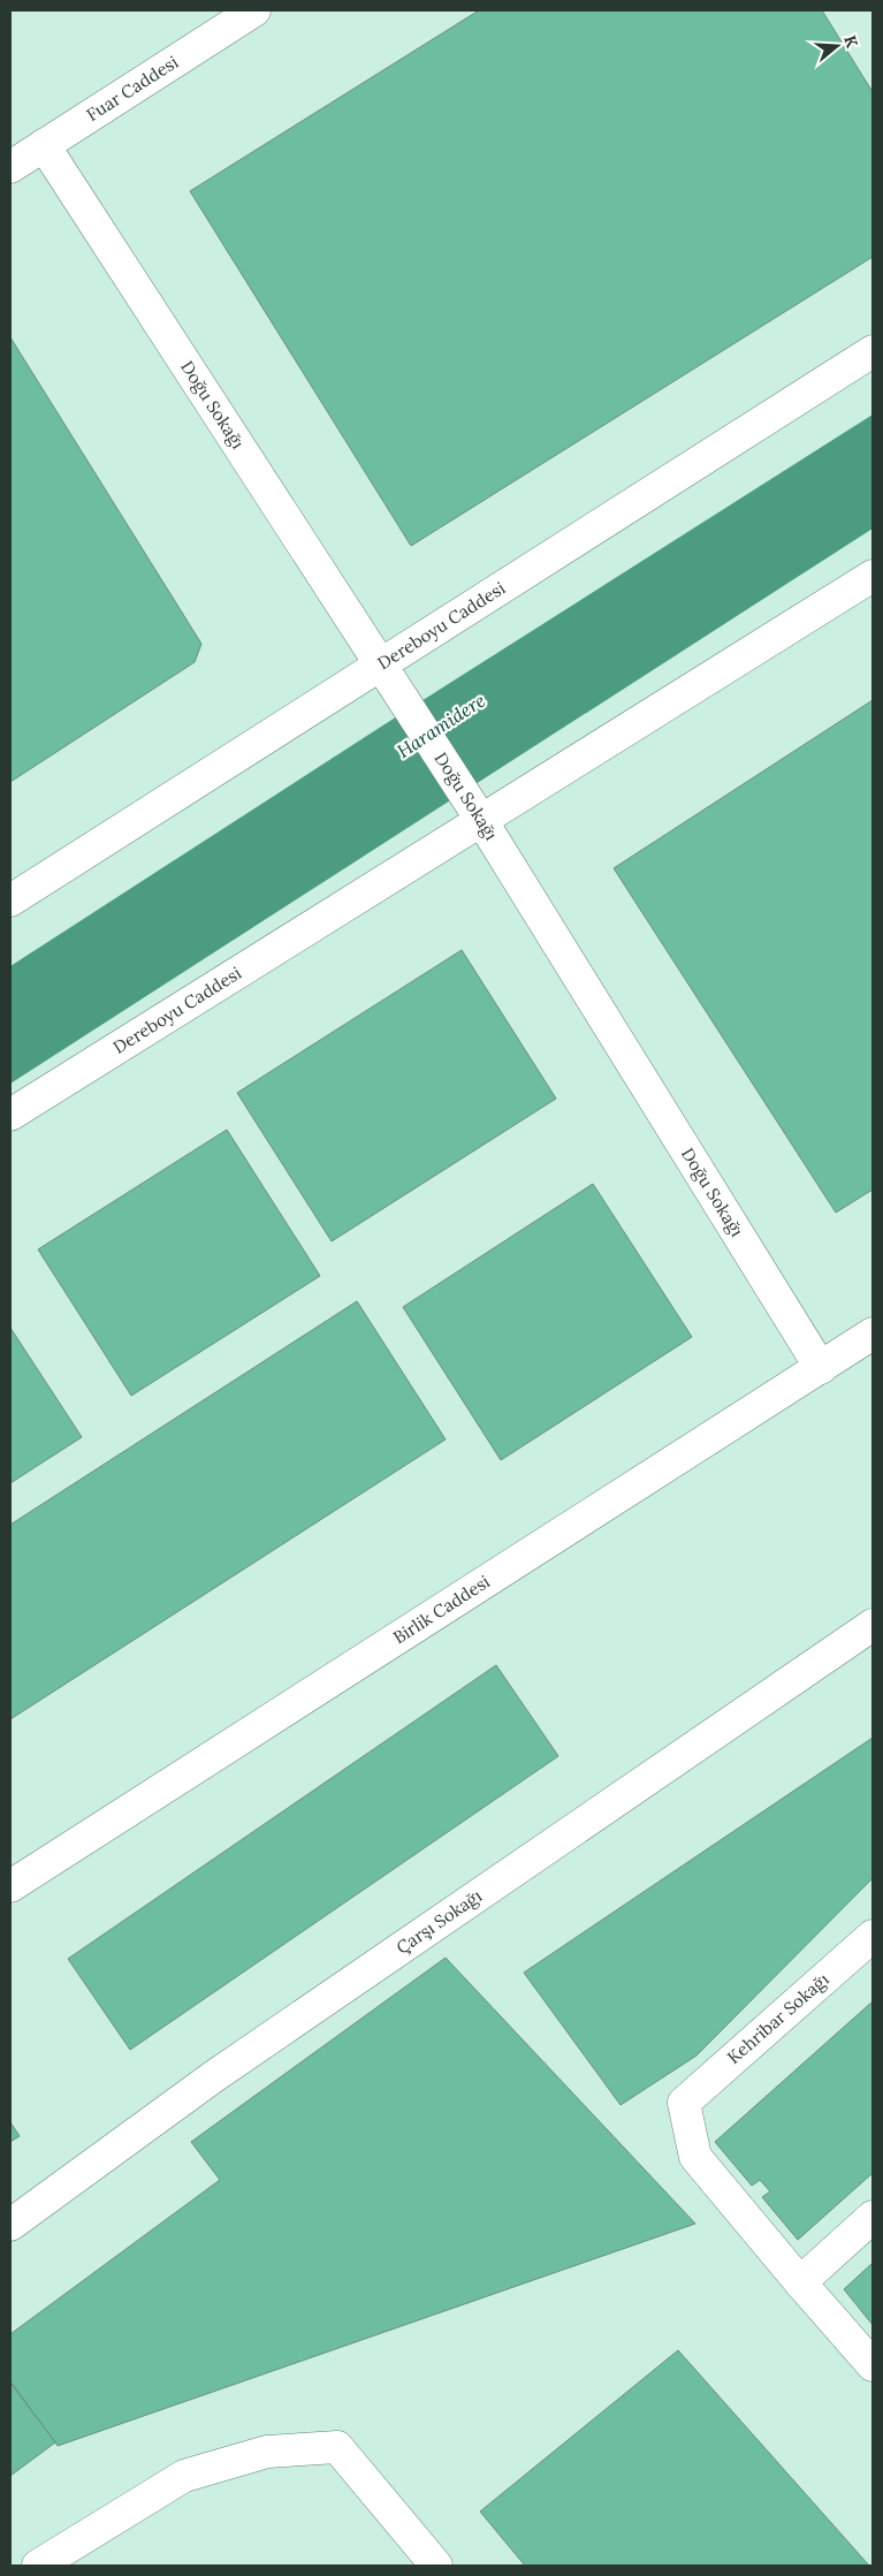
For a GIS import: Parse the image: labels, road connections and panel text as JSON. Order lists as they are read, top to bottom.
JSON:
{
  "streets": {
    "street": [
      "Fuar Caddesi",
      "Doğu Sokağı",
      "Dereboyu Caddesi",
      "Birlik Caddesi",
      "Çarşı Sokağı",
      "Kehribar Sokağı"
    ]
  },
  "crossings": [
    ["Fuar Caddesi", "Doğu Sokağı"],
    ["Doğu Sokağı", "Dereboyu Caddesi"],
    ["Doğu Sokağı", "Birlik Caddesi"]
  ],
  "water": ["Haramidere"],
  "north": "right"
}
